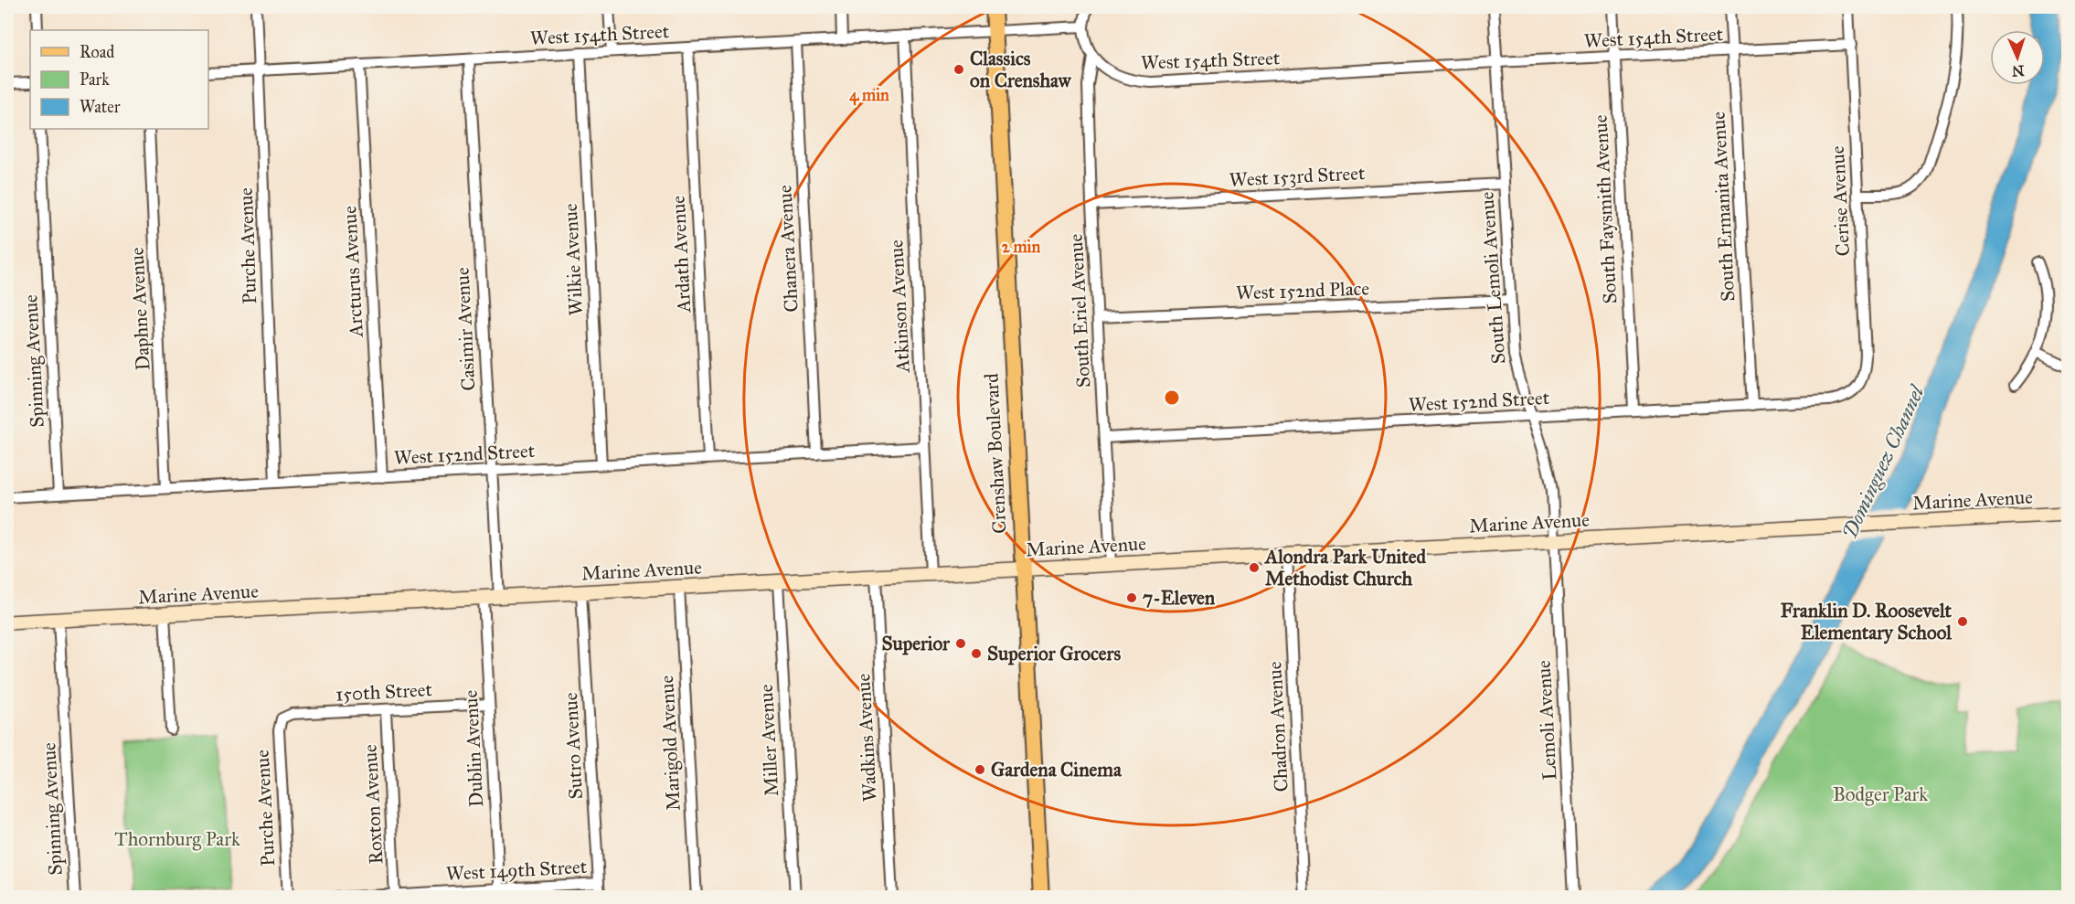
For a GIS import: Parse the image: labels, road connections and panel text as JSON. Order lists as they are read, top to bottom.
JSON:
{
  "streets": {
    "main road": ["Crenshaw Boulevard", "Marine Avenue"],
    "street": [
      "West 154th Street",
      "West 153rd Street",
      "Cerise Avenue",
      "South Ermanita Avenue",
      "South Faysmith Avenue",
      "Purche Avenue",
      "Chanera Avenue",
      "Ardath Avenue",
      "Wilkie Avenue",
      "Arcturus Avenue",
      "South Lemoli Avenue",
      "West 152nd Place",
      "Atkinson Avenue",
      "Daphne Avenue",
      "South Eriel Avenue",
      "Casimir Avenue",
      "Spinning Avenue",
      "West 152nd Street",
      "150th Street",
      "Lemoli Avenue",
      "Chadron Avenue",
      "Wadkins Avenue",
      "Miller Avenue",
      "Marigold Avenue",
      "Sutro Avenue",
      "Dublin Avenue",
      "Roxton Avenue",
      "West 149th Street"
    ]
  },
  "crossings": [
    ["West 154th Street", "Cerise Avenue"],
    ["West 154th Street", "South Ermanita Avenue"],
    ["West 154th Street", "South Faysmith Avenue"],
    ["West 154th Street", "Purche Avenue"],
    ["West 154th Street", "Chanera Avenue"],
    ["West 154th Street", "Ardath Avenue"],
    ["West 154th Street", "Wilkie Avenue"],
    ["West 154th Street", "Arcturus Avenue"],
    ["West 154th Street", "South Lemoli Avenue"],
    ["West 154th Street", "Atkinson Avenue"],
    ["West 154th Street", "South Eriel Avenue"],
    ["West 154th Street", "Casimir Avenue"],
    ["West 154th Street", "Crenshaw Boulevard"],
    ["West 153rd Street", "South Lemoli Avenue"],
    ["West 153rd Street", "South Eriel Avenue"],
    ["Cerise Avenue", "West 152nd Street"],
    ["South Ermanita Avenue", "West 152nd Street"],
    ["South Faysmith Avenue", "West 152nd Street"],
    ["Purche Avenue", "West 152nd Street"],
    ["Purche Avenue", "150th Street"],
    ["Chanera Avenue", "West 152nd Street"],
    ["Ardath Avenue", "West 152nd Street"],
    ["Wilkie Avenue", "West 152nd Street"],
    ["Arcturus Avenue", "West 152nd Street"],
    ["South Lemoli Avenue", "West 152nd Place"],
    ["South Lemoli Avenue", "West 152nd Street"],
    ["South Lemoli Avenue", "Marine Avenue"],
    ["South Lemoli Avenue", "Lemoli Avenue"],
    ["West 152nd Place", "South Eriel Avenue"],
    ["Atkinson Avenue", "West 152nd Street"],
    ["Atkinson Avenue", "Marine Avenue"],
    ["Daphne Avenue", "West 152nd Street"],
    ["South Eriel Avenue", "West 152nd Street"],
    ["South Eriel Avenue", "Marine Avenue"],
    ["Casimir Avenue", "West 152nd Street"],
    ["Casimir Avenue", "Marine Avenue"],
    ["Spinning Avenue", "West 152nd Street"],
    ["Spinning Avenue", "Marine Avenue"],
    ["Crenshaw Boulevard", "Marine Avenue"],
    ["Marine Avenue", "Lemoli Avenue"],
    ["Marine Avenue", "Chadron Avenue"],
    ["Marine Avenue", "Wadkins Avenue"],
    ["Marine Avenue", "Miller Avenue"],
    ["Marine Avenue", "Marigold Avenue"],
    ["Marine Avenue", "Sutro Avenue"],
    ["Marine Avenue", "Dublin Avenue"],
    ["150th Street", "Dublin Avenue"],
    ["150th Street", "Roxton Avenue"],
    ["Sutro Avenue", "West 149th Street"],
    ["Dublin Avenue", "West 149th Street"],
    ["Roxton Avenue", "West 149th Street"]
  ],
  "water": ["Dominguez Channel"],
  "parks": ["Bodger Park", "Thornburg Park"],
  "places": [
    "Classics on Crenshaw",
    "Alondra Park United Methodist Church",
    "7-Eleven",
    "Franklin D. Roosevelt Elementary School",
    "Superior",
    "Superior Grocers",
    "Gardena Cinema"
  ],
  "legend": ["Road", "Park", "Water"],
  "north": "bottom",
  "rings": ["4 min", "2 min"]
}
